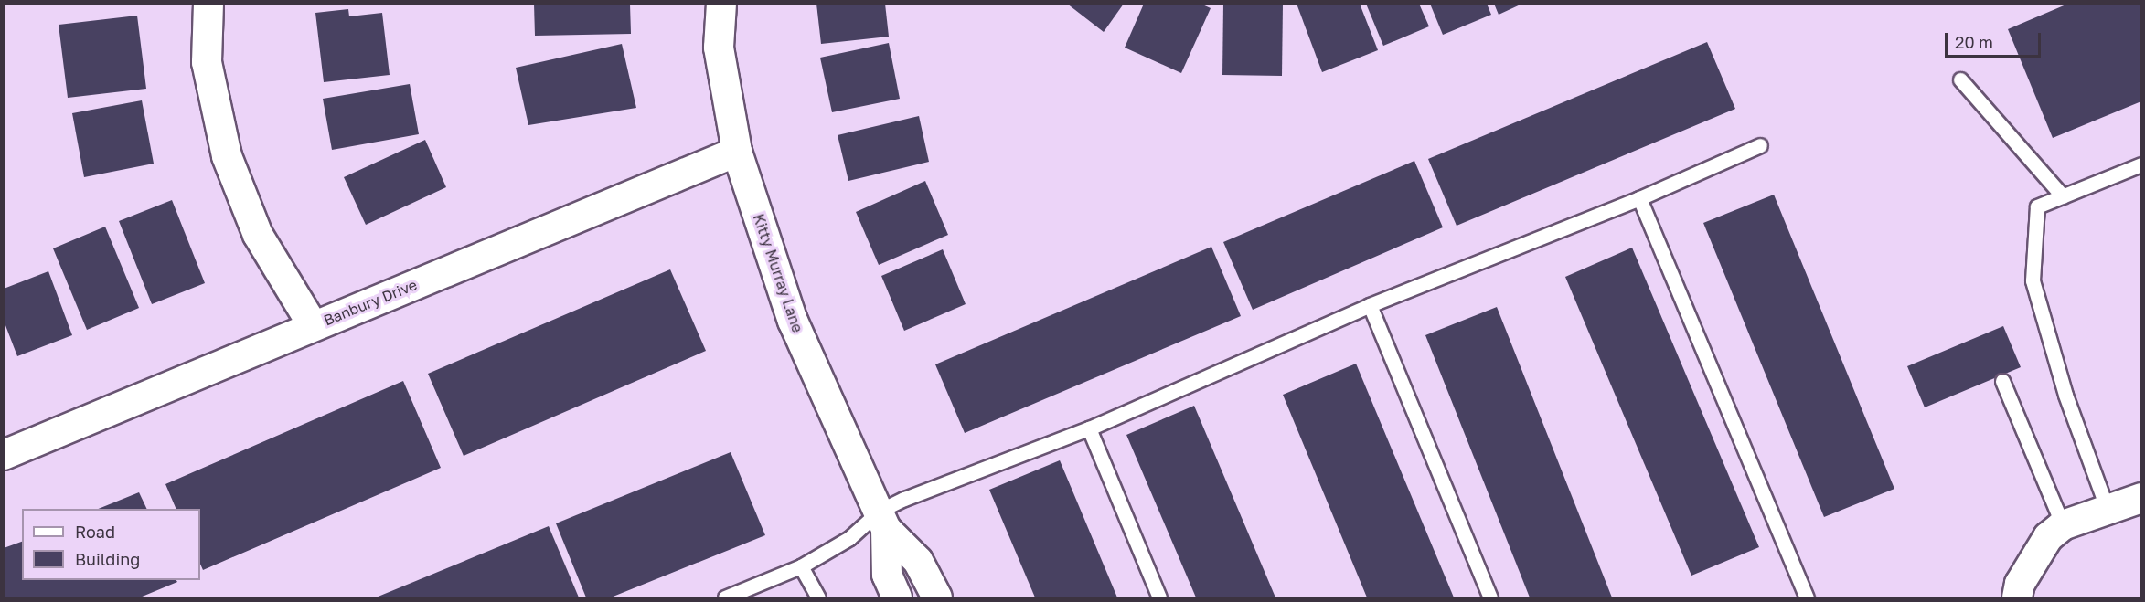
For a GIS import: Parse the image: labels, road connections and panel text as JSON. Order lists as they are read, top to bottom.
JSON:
{
  "streets": {
    "street": ["Kitty Murray Lane", "Banbury Drive"]
  },
  "crossings": [
    ["Kitty Murray Lane", "Banbury Drive"]
  ],
  "legend": ["Road", "Building"],
  "scale_bar": "20 m"
}
